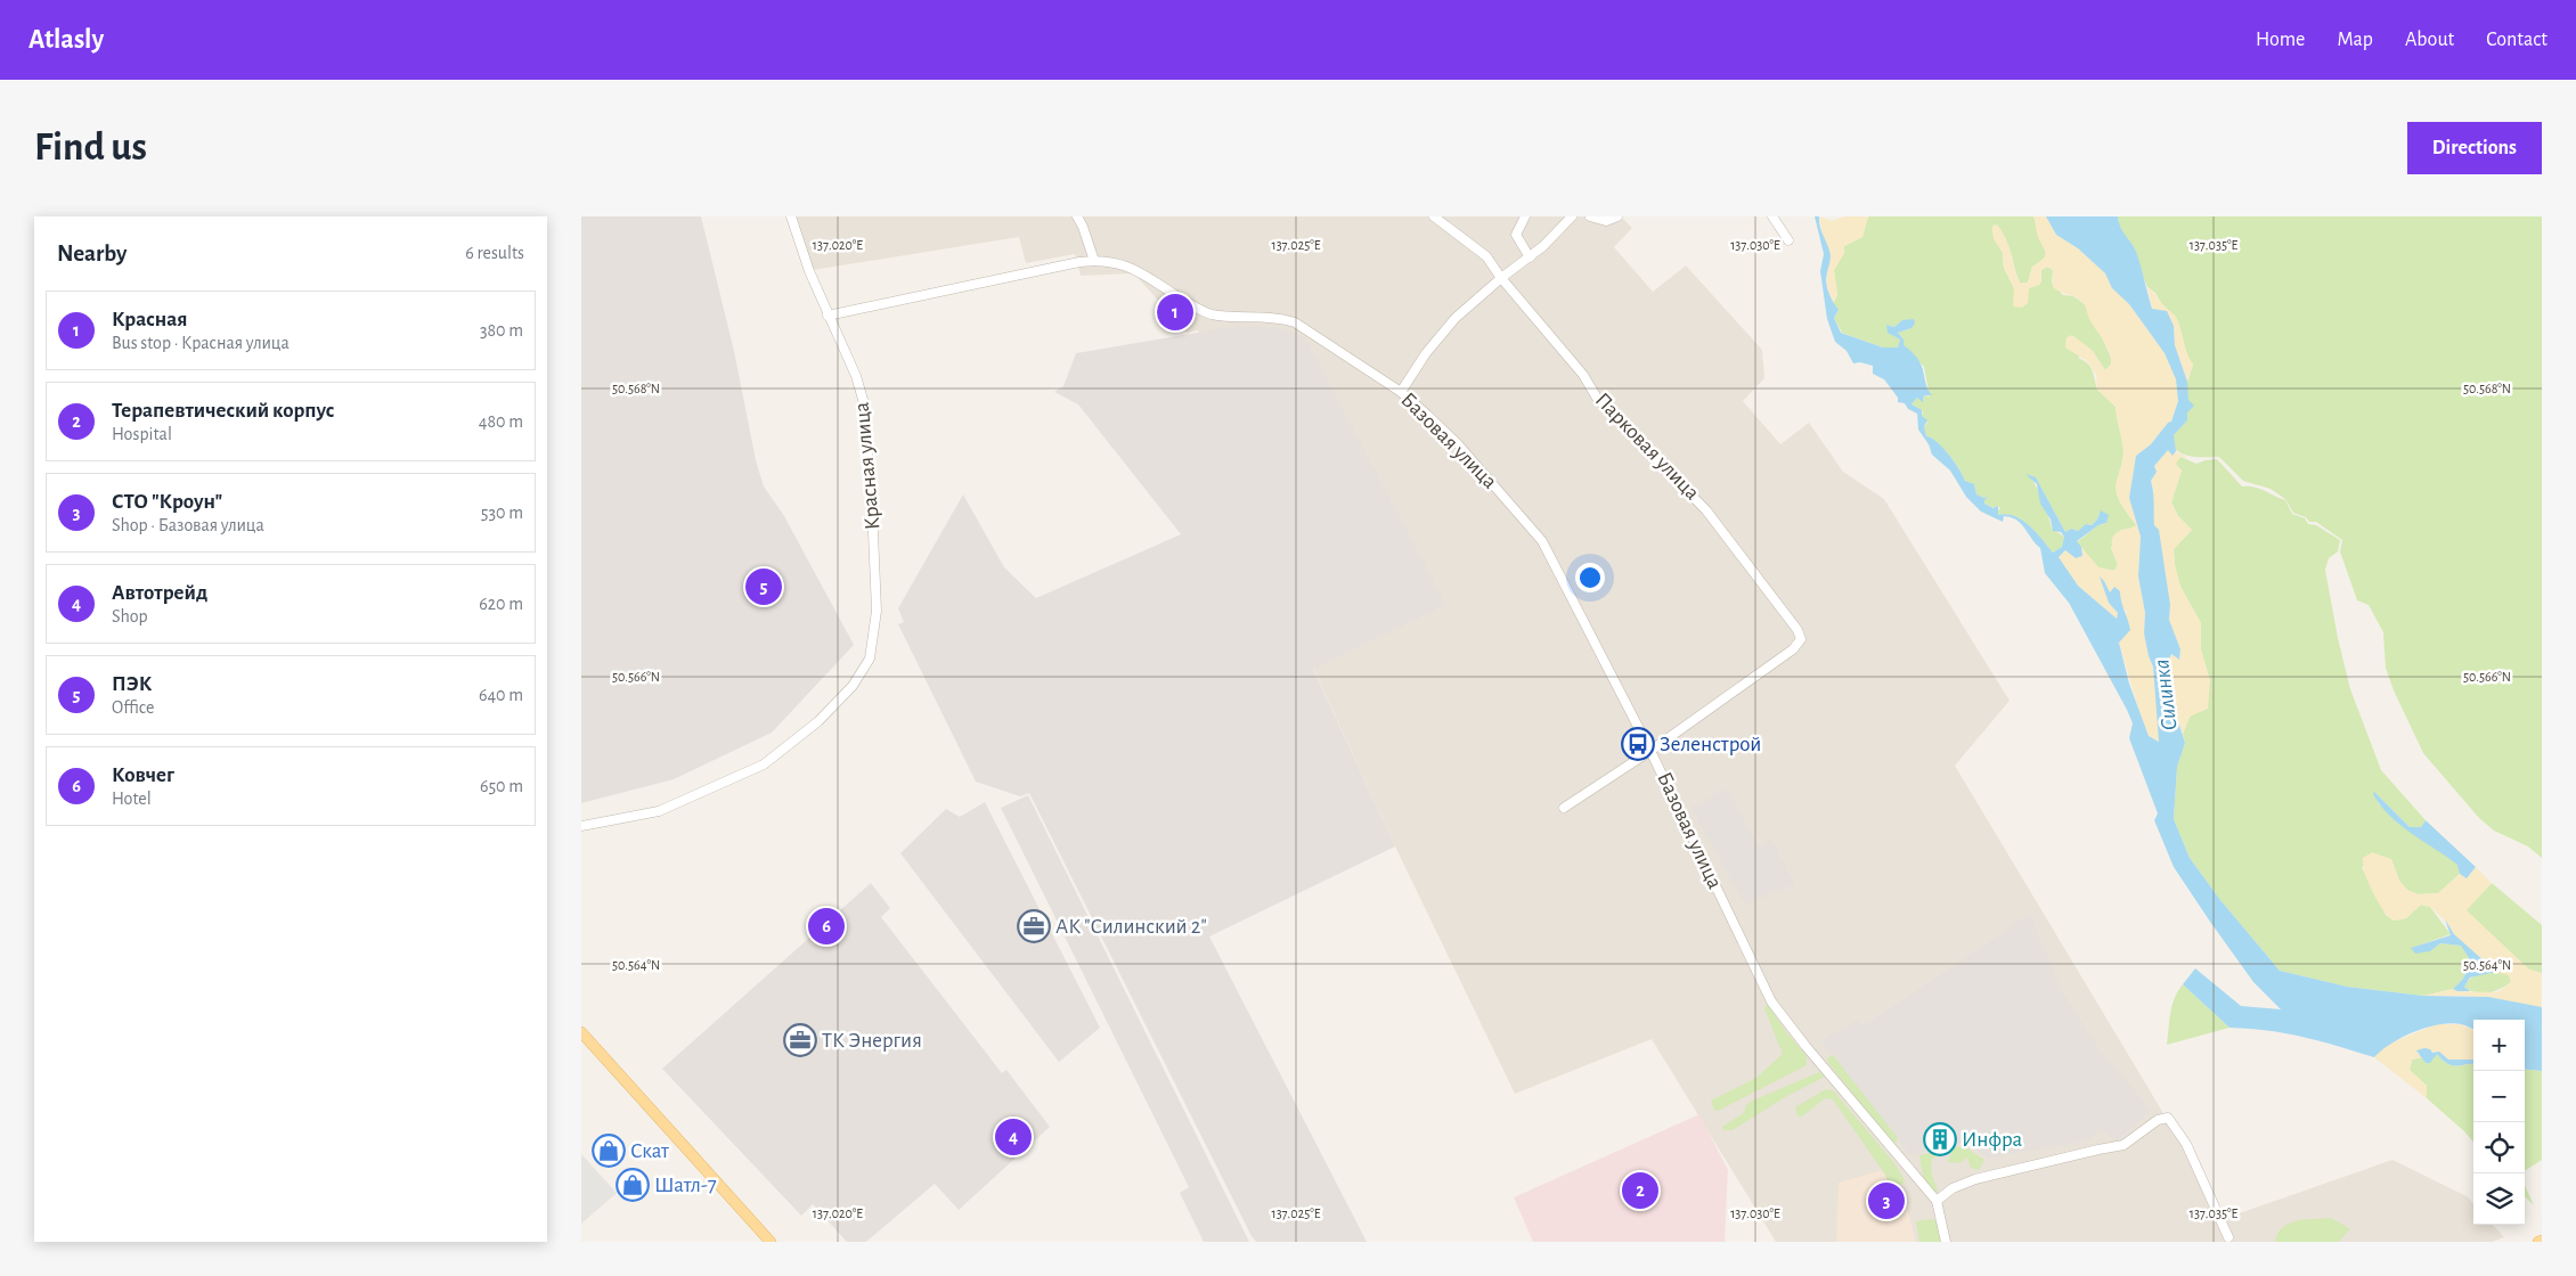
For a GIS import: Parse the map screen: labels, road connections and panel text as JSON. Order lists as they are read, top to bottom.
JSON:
{
  "streets": {
    "street": ["Базовая улица", "Парковая улица", "Красная улица"]
  },
  "crossings": [
    ["Базовая улица", "Парковая улица"]
  ],
  "water": ["Силинка"],
  "places": {
    "bus stop": ["Зеленстрой"],
    "office": ["АК \"Силинский 2\"", "ТК Энергия"],
    "building": ["Инфра"],
    "shop": ["Скат", "Шатл-7"]
  },
  "page": {
    "header": "Atlasly",
    "nav": [
      "Home",
      "Map",
      "About",
      "Contact"
    ],
    "buttons": "Directions",
    "title": "Find us",
    "heading": ["Nearby", "6 results"],
    "list": [
      {
        "mark": "1",
        "name": "Красная",
        "note": "Bus stop · Красная улица",
        "value": "380 m"
      },
      {
        "mark": "2",
        "name": "Терапевтический корпус",
        "note": "Hospital",
        "value": "480 m"
      },
      {
        "mark": "3",
        "name": "СТО \"Кроун\"",
        "note": "Shop · Базовая улица",
        "value": "530 m"
      },
      {
        "mark": "4",
        "name": "Автотрейд",
        "note": "Shop",
        "value": "620 m"
      },
      {
        "mark": "5",
        "name": "ПЭК",
        "note": "Office",
        "value": "640 m"
      },
      {
        "mark": "6",
        "name": "Ковчег",
        "note": "Hotel",
        "value": "650 m"
      }
    ],
    "pins": [
      "1",
      "5",
      "6",
      "4",
      "2",
      "3"
    ],
    "map_buttons": ["+", "−"]
  },
  "coordinates": [
    "137.020°E",
    "137.025°E",
    "137.030°E",
    "137.035°E",
    "50.568°N",
    "50.566°N",
    "50.564°N"
  ]
}
